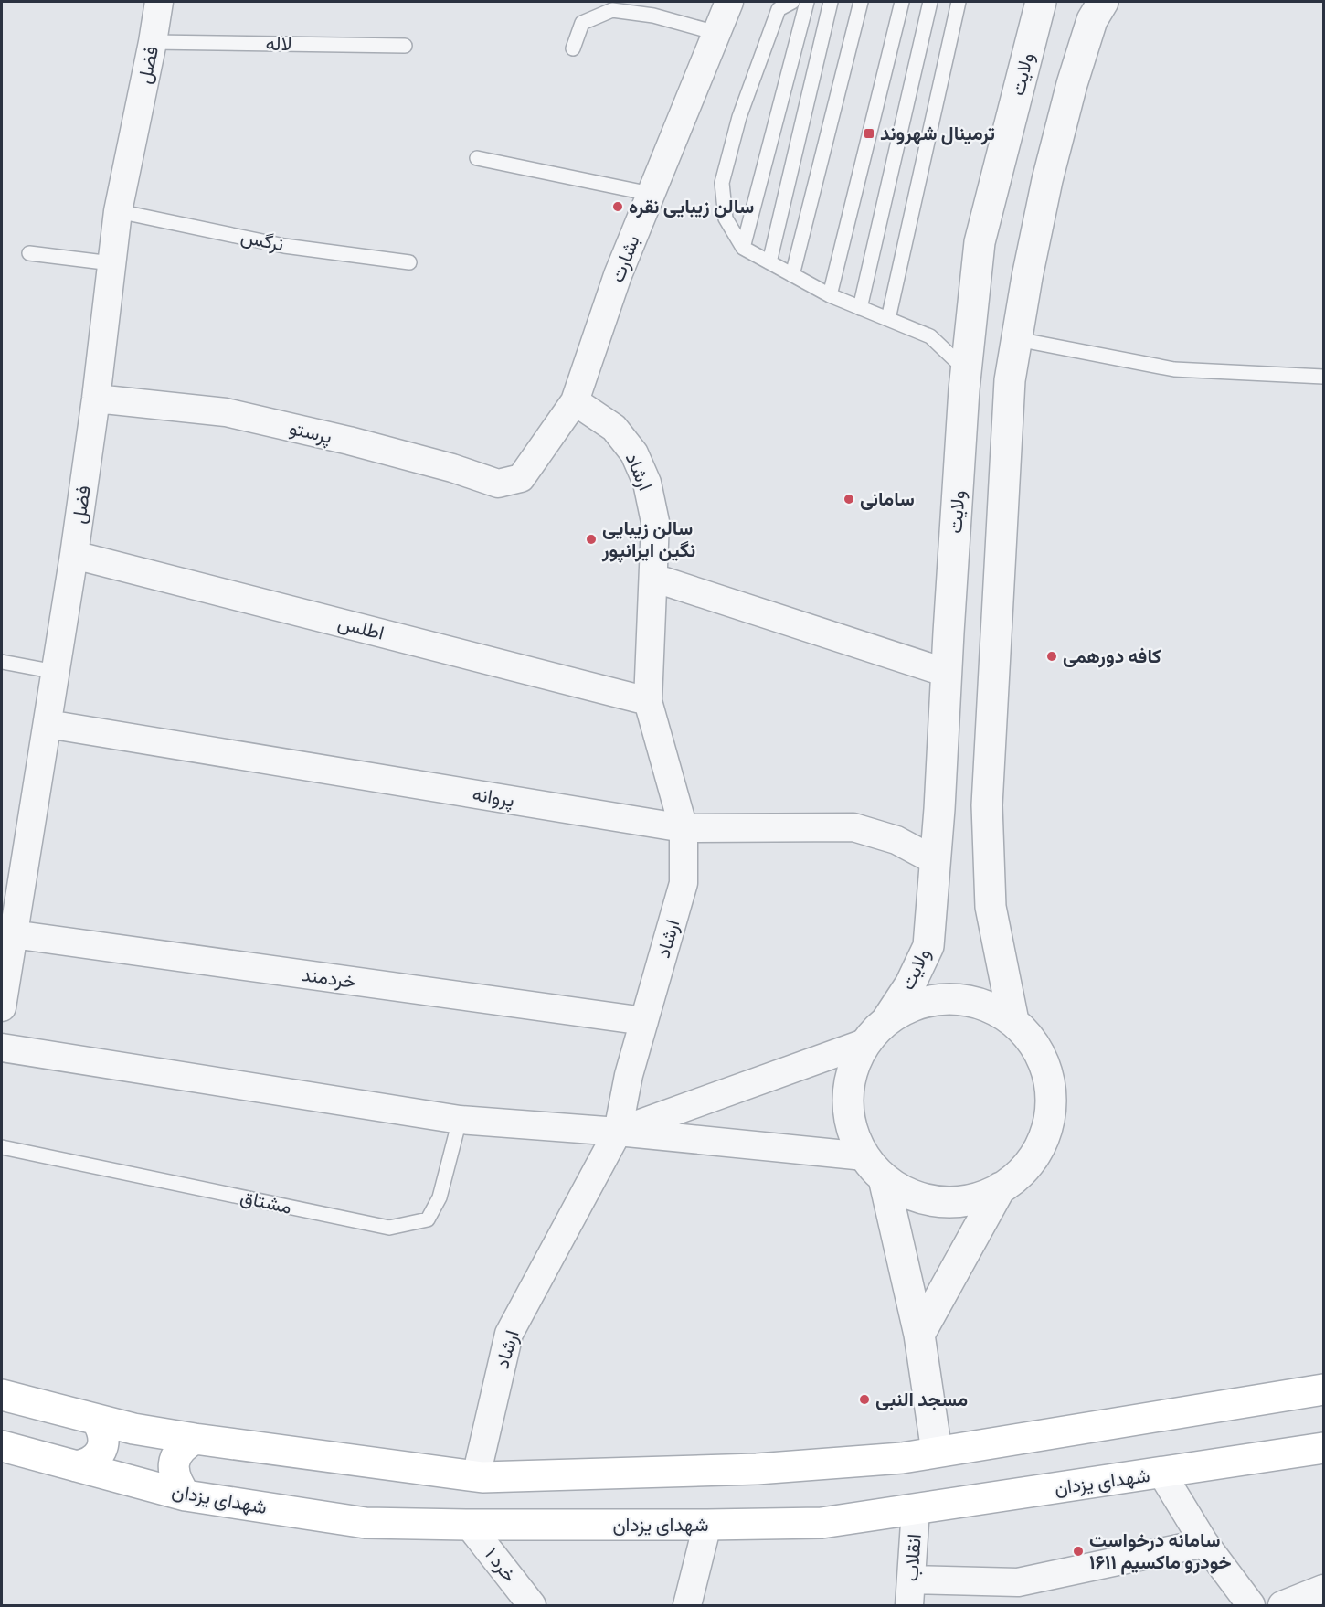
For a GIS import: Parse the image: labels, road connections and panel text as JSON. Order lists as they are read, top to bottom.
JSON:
{
  "streets": {
    "main road": ["شهدای یزدان"],
    "street": [
      "فضل",
      "ولایت",
      "بشارت",
      "پرستو",
      "ارشاد",
      "اطلس",
      "پروانه",
      "خردمند",
      "انقلاب",
      "خرد ۱"
    ],
    "lane": ["لاله", "نرگس", "مشتاق"]
  },
  "crossings": [
    ["لاله", "فضل"],
    ["فضل", "نرگس"],
    ["فضل", "پرستو"],
    ["فضل", "اطلس"],
    ["فضل", "پروانه"],
    ["فضل", "خردمند"],
    ["ولایت", "پروانه"],
    ["بشارت", "پرستو"],
    ["بشارت", "ارشاد"],
    ["ارشاد", "اطلس"],
    ["ارشاد", "پروانه"],
    ["ارشاد", "خردمند"],
    ["شهدای یزدان", "انقلاب"],
    ["شهدای یزدان", "خرد ۱"]
  ],
  "places": {
    "transit": ["ترمینال شهروند"],
    "other": [
      "سالن زیبایی نقره",
      "سامانی",
      "سالن زیبایی نگین ایرانپور",
      "کافه دورهمی",
      "مسجد النبی",
      "سامانه درخواست خودرو ماکسیم ۱۶۱۱"
    ]
  }
}
